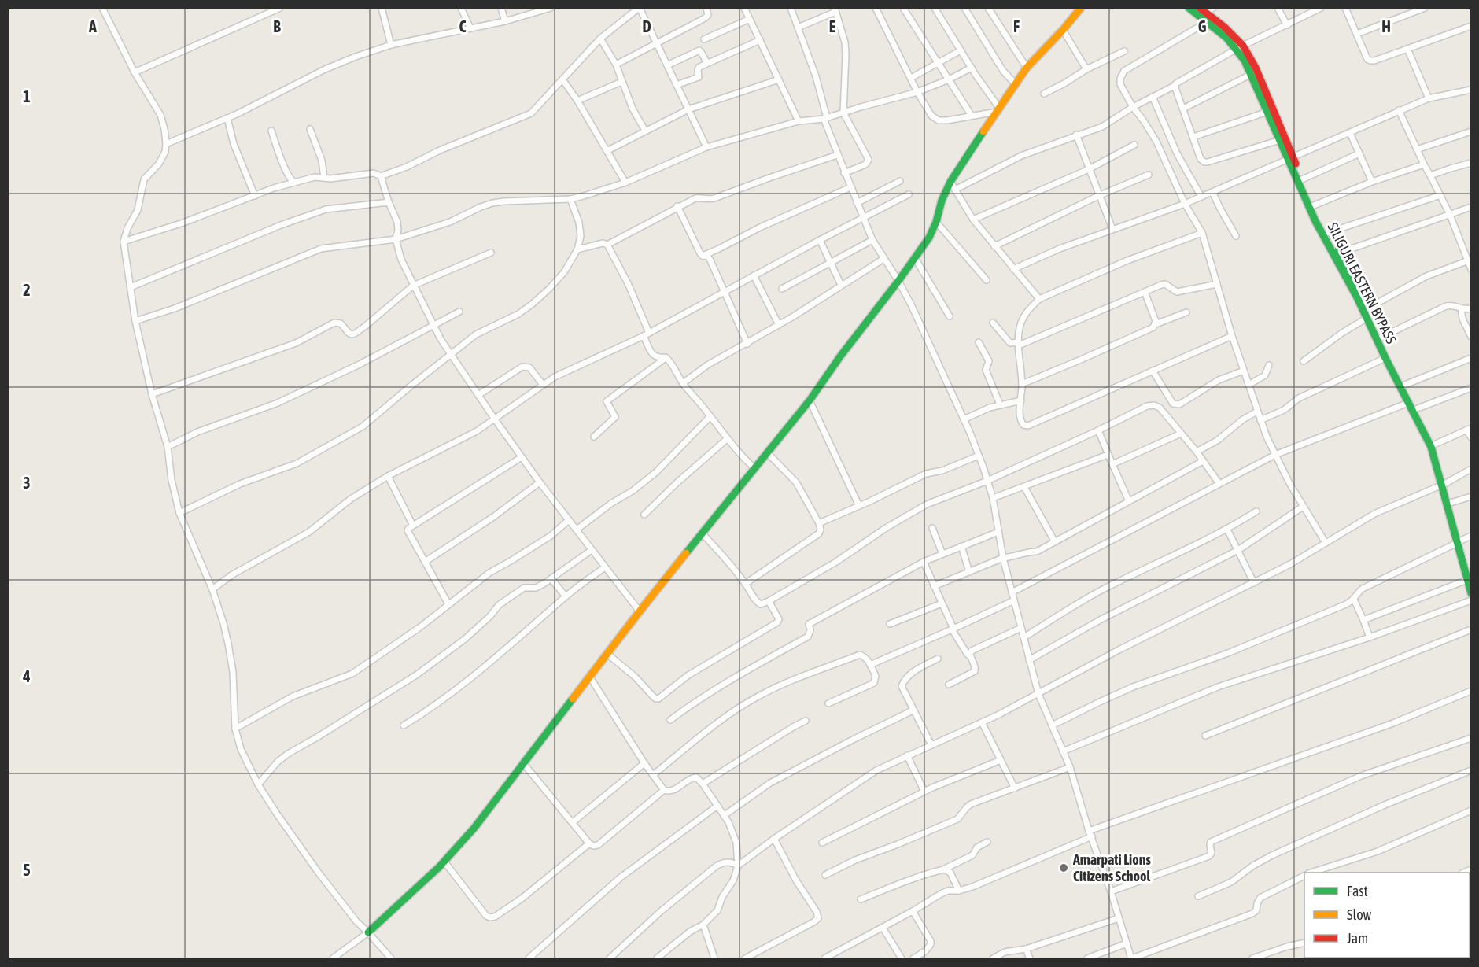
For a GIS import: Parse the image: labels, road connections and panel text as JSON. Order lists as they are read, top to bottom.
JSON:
{
  "streets": {
    "main road": ["SILIGURI EASTERN BYPASS"]
  },
  "places": ["Amarpati Lions Citizens School"],
  "legend": ["Fast", "Slow", "Jam"],
  "grid": {
    "columns": [
      "A",
      "B",
      "C",
      "D",
      "E",
      "F",
      "G",
      "H"
    ],
    "rows": [
      "1",
      "2",
      "3",
      "4",
      "5"
    ]
  }
}
